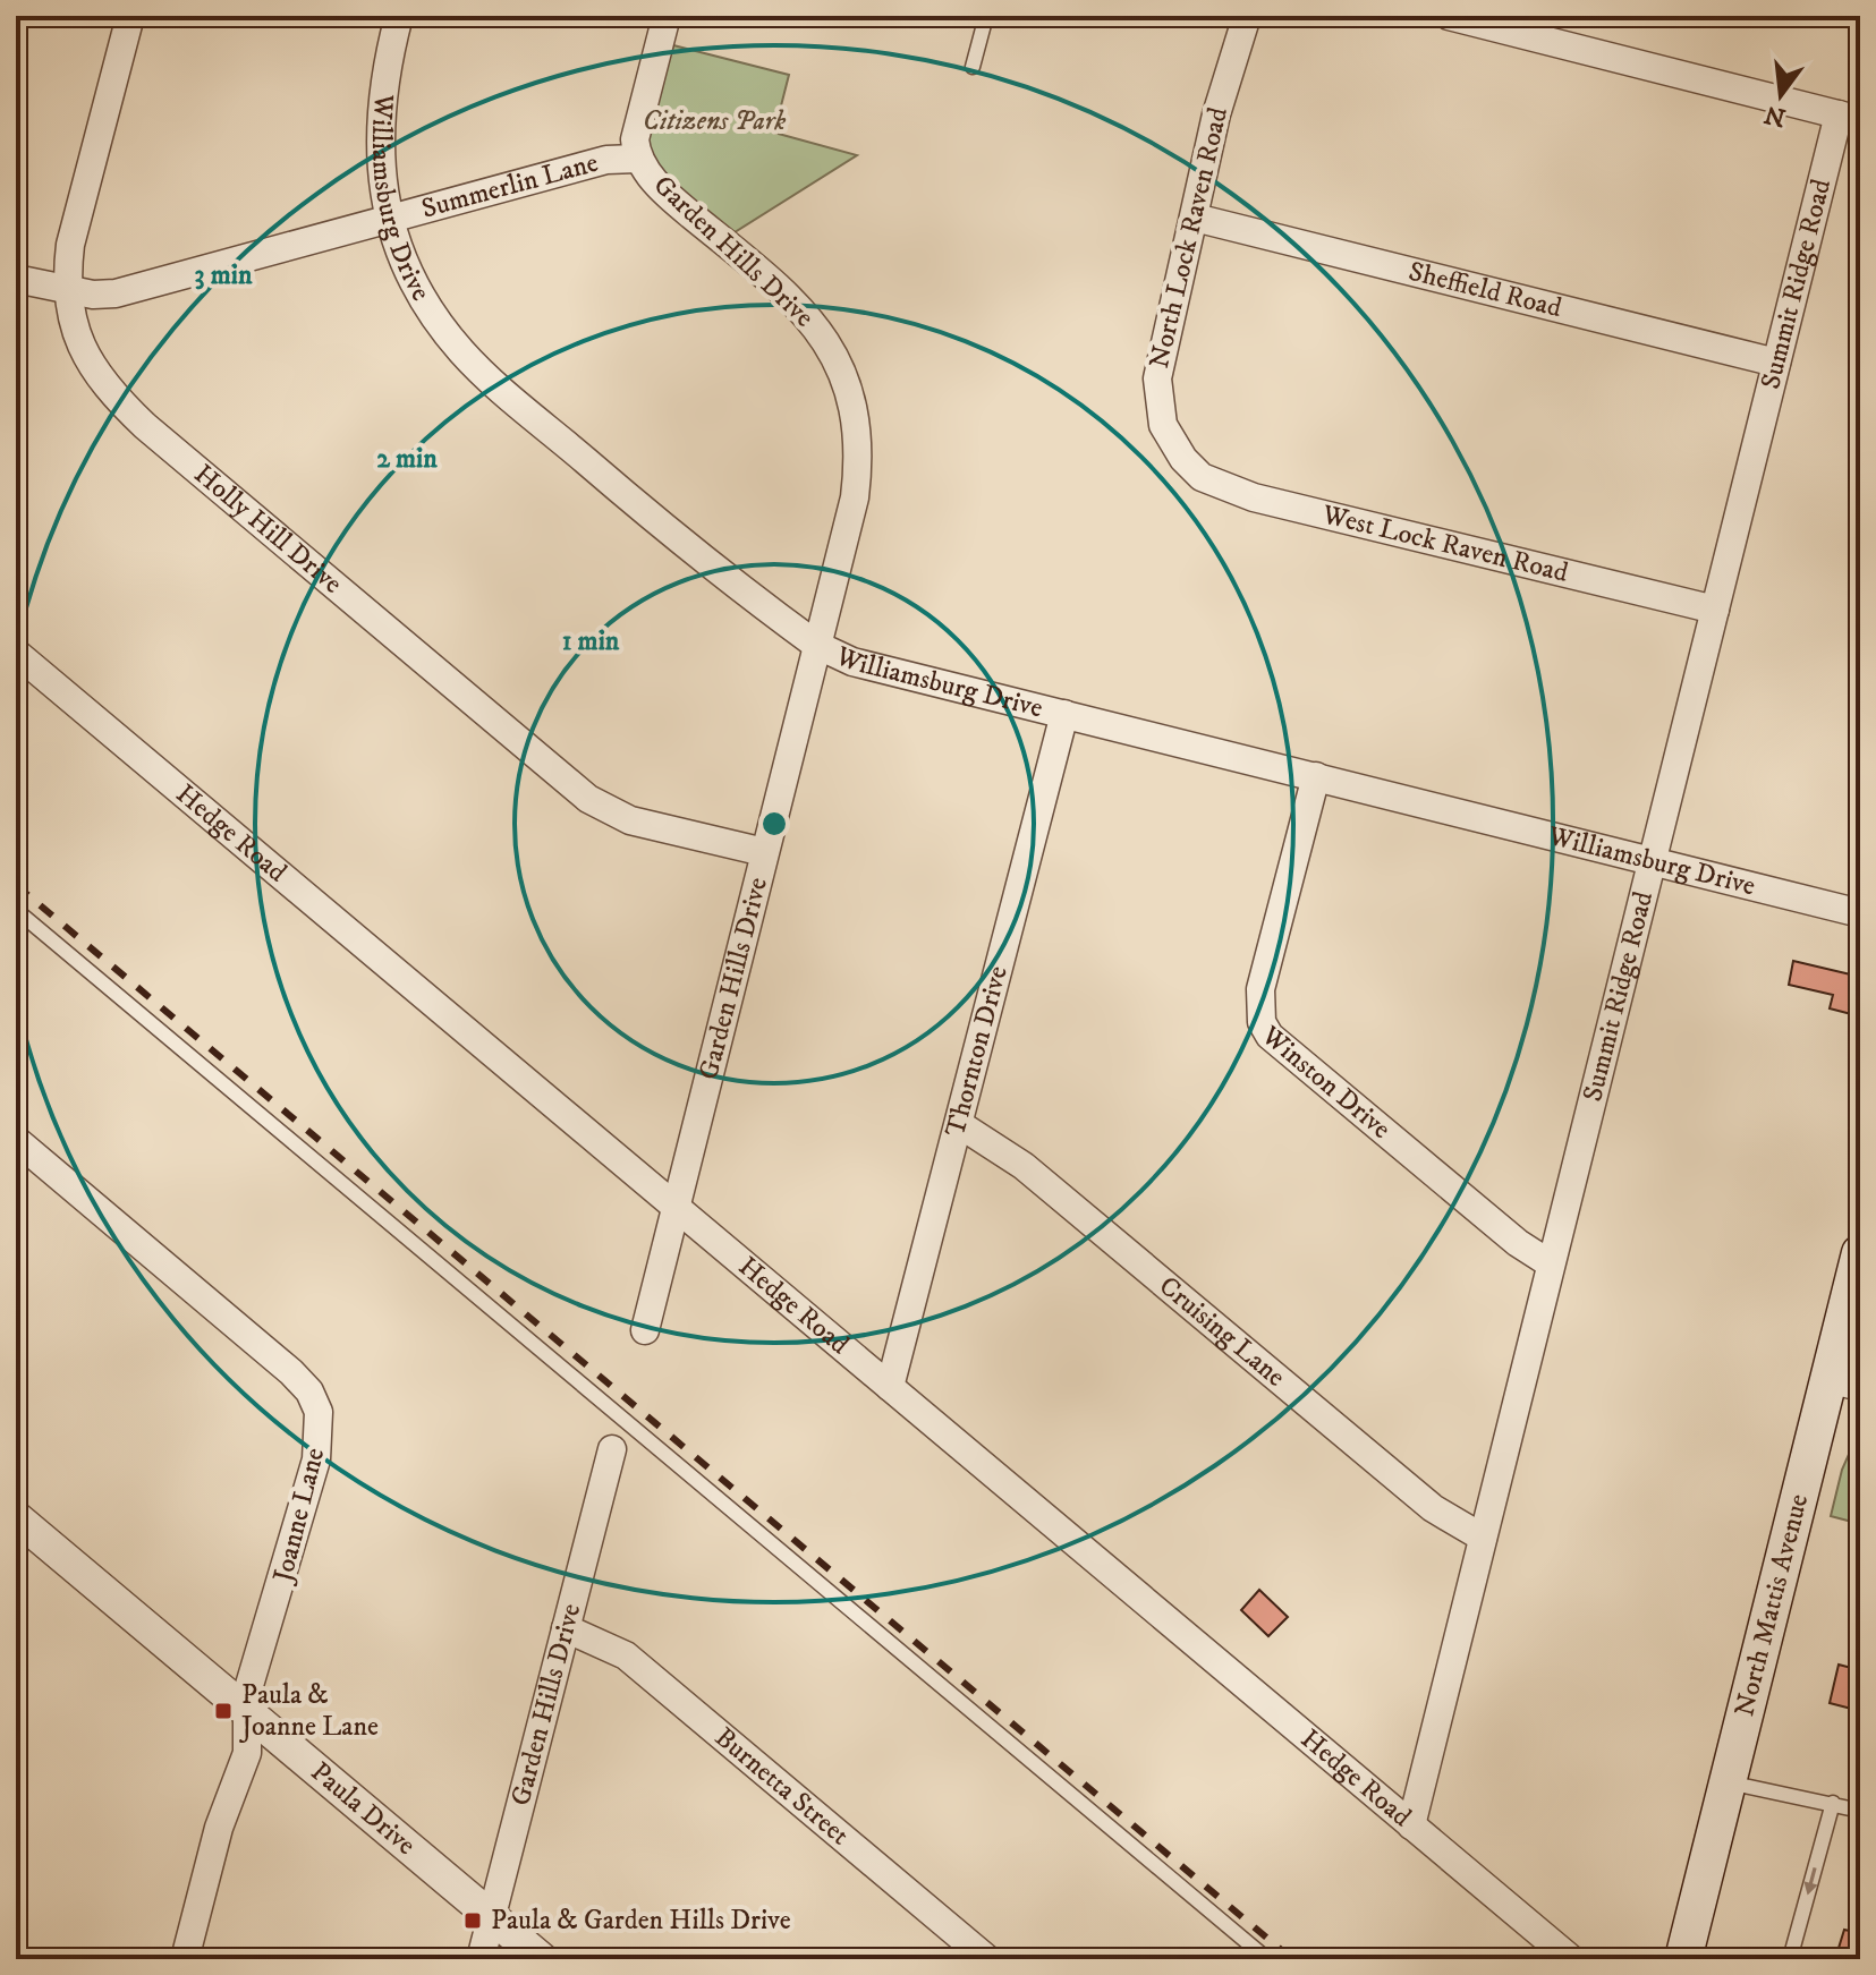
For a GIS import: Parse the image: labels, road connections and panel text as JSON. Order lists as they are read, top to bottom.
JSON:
{
  "streets": {
    "main road": ["North Mattis Avenue"],
    "street": [
      "Summerlin Lane",
      "Williamsburg Drive",
      "North Lock Raven Road",
      "Garden Hills Drive",
      "Summit Ridge Road",
      "Sheffield Road",
      "Holly Hill Drive",
      "West Lock Raven Road",
      "Hedge Road",
      "Thornton Drive",
      "Winston Drive",
      "Cruising Lane",
      "Joanne Lane",
      "Burnetta Street",
      "Paula Drive"
    ]
  },
  "crossings": [
    ["Summerlin Lane", "Williamsburg Drive"],
    ["Summerlin Lane", "Garden Hills Drive"],
    ["Summerlin Lane", "Holly Hill Drive"],
    ["Williamsburg Drive", "Garden Hills Drive"],
    ["Williamsburg Drive", "Summit Ridge Road"],
    ["Williamsburg Drive", "Thornton Drive"],
    ["Williamsburg Drive", "Winston Drive"],
    ["North Lock Raven Road", "Sheffield Road"],
    ["North Lock Raven Road", "West Lock Raven Road"],
    ["Garden Hills Drive", "Holly Hill Drive"],
    ["Garden Hills Drive", "Hedge Road"],
    ["Garden Hills Drive", "Burnetta Street"],
    ["Garden Hills Drive", "Paula Drive"],
    ["Summit Ridge Road", "Sheffield Road"],
    ["Summit Ridge Road", "West Lock Raven Road"],
    ["Summit Ridge Road", "Hedge Road"],
    ["Summit Ridge Road", "Winston Drive"],
    ["Summit Ridge Road", "Cruising Lane"],
    ["Hedge Road", "Thornton Drive"],
    ["Thornton Drive", "Cruising Lane"],
    ["Joanne Lane", "Paula Drive"]
  ],
  "parks": ["Citizens Park"],
  "places": {
    "transit": ["Paula & Joanne Lane", "Paula & Garden Hills Drive"]
  },
  "north": "bottom",
  "rings": ["3 min", "2 min", "1 min"]
}
